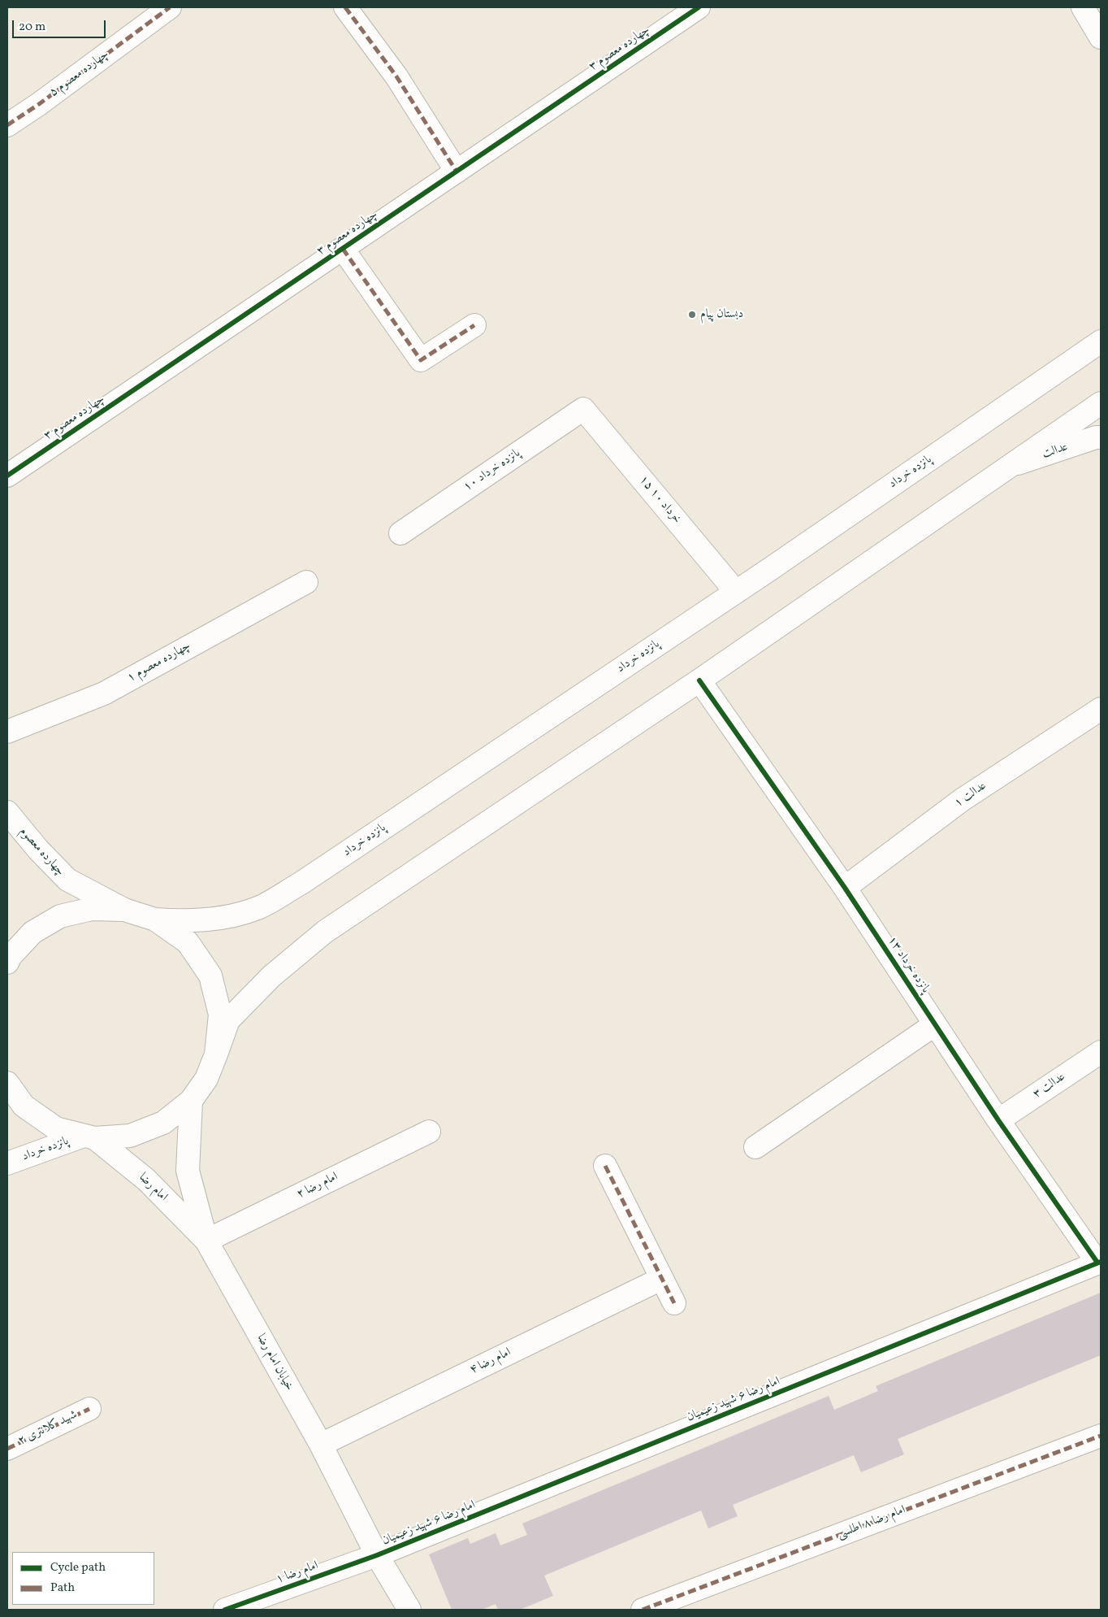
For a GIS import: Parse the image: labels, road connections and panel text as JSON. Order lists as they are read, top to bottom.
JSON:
{
  "streets": {
    "street": [
      "چهارده معصوم ۳",
      "چهارده معصوم ۵",
      "عدالت",
      "پانزده خرداد ۱۰",
      "پانزده خرداد",
      "۱۵ خرداد ۱۰",
      "چهارده معصوم ۱",
      "عدالت ۱",
      "چهارده معصوم",
      "پانزده خرداد ۱۳",
      "عدالت ۳",
      "امام رضا ۲",
      "امام رضا",
      "امام رضا ۴",
      "خیابان امام رضا",
      "امام رضا ۶ شهید زعیمیان",
      "شهید کلانتری ۲",
      "امام رضا ۸ اطلسی",
      "امام رضا ۱"
    ]
  },
  "crossings": [
    ["پانزده خرداد ۱۰", "۱۵ خرداد ۱۰"],
    ["پانزده خرداد", "۱۵ خرداد ۱۰"],
    ["پانزده خرداد", "امام رضا"],
    ["عدالت ۱", "پانزده خرداد ۱۳"],
    ["پانزده خرداد ۱۳", "عدالت ۳"],
    ["پانزده خرداد ۱۳", "امام رضا ۶ شهید زعیمیان"],
    ["امام رضا ۲", "امام رضا"],
    ["امام رضا ۲", "خیابان امام رضا"],
    ["امام رضا", "خیابان امام رضا"],
    ["امام رضا ۴", "خیابان امام رضا"],
    ["خیابان امام رضا", "امام رضا ۶ شهید زعیمیان"],
    ["خیابان امام رضا", "امام رضا ۱"],
    ["امام رضا ۶ شهید زعیمیان", "امام رضا ۱"]
  ],
  "places": ["دبستان پیام"],
  "legend": ["Cycle path", "Path"],
  "scale_bar": "20 m"
}
